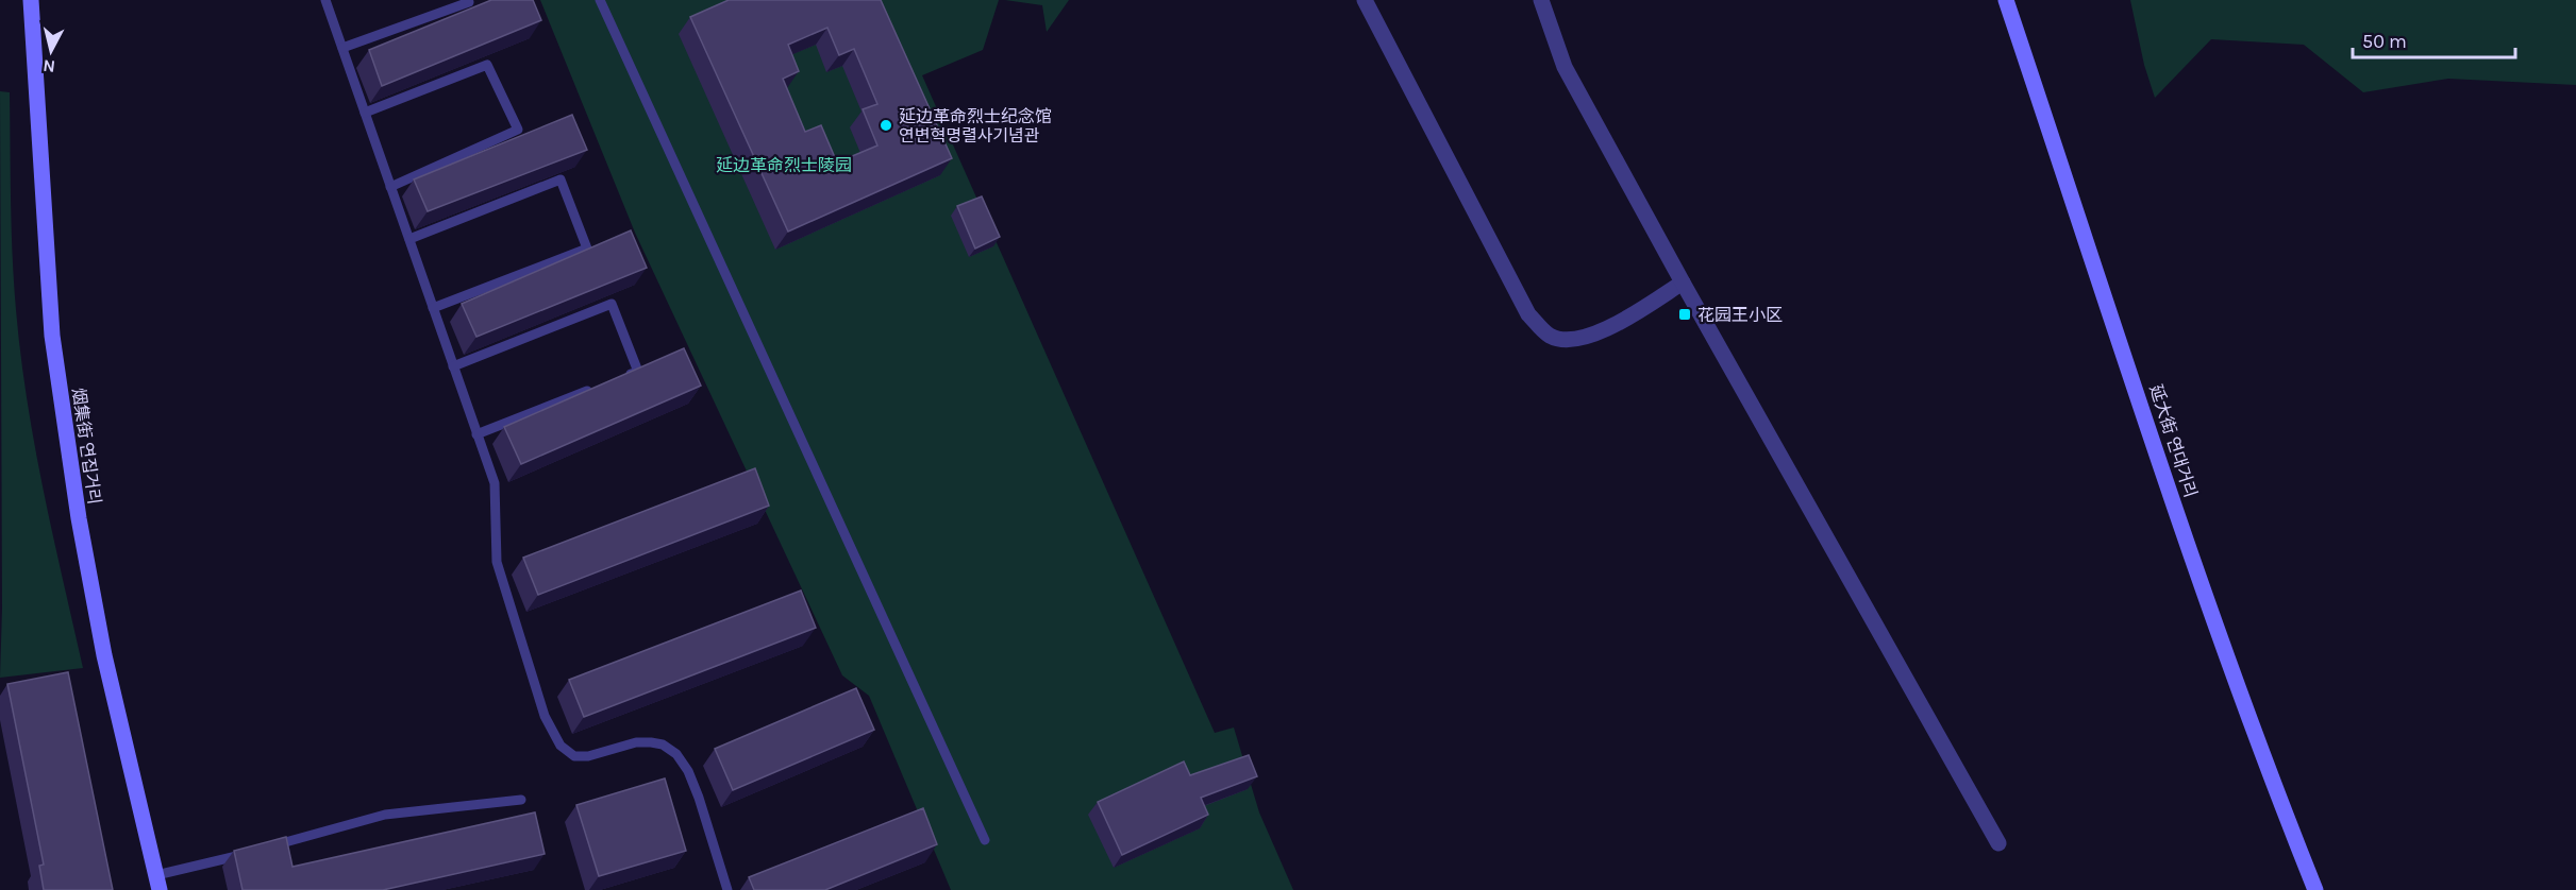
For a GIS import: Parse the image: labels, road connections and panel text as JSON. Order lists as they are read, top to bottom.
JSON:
{
  "streets": {
    "main road": ["延大街 연대거리", "烟集街 연집거리"]
  },
  "parks": ["延边革命烈士陵园"],
  "places": {
    "other": ["延边革命烈士纪念馆 연변혁명렬사기념관"],
    "transit": ["花园王小区"]
  },
  "scale_bar": "50 m",
  "north": "bottom"
}
